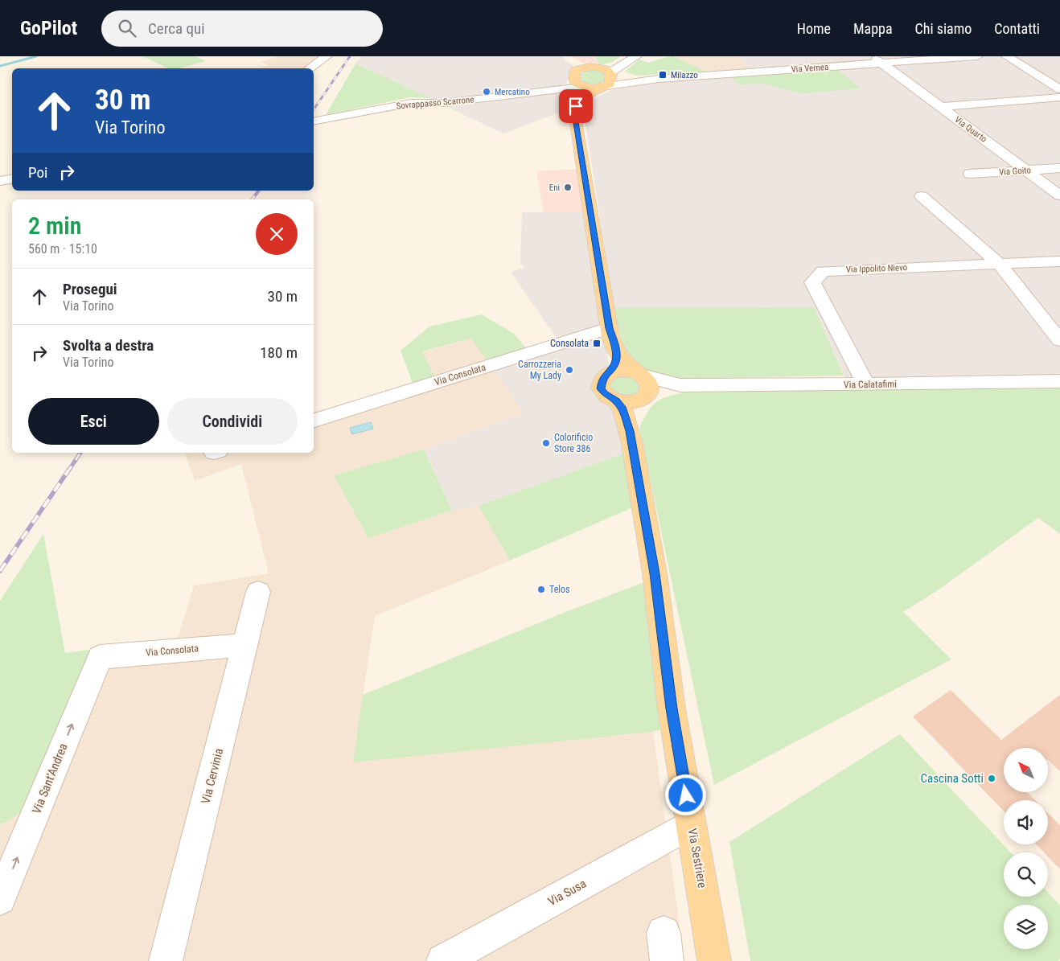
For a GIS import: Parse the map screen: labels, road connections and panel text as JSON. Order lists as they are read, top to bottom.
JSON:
{
  "streets": {
    "main road": ["Via Sestriere"],
    "street": [
      "Via Vernea",
      "Sovrappasso Scarrone",
      "Via Quarto",
      "Via Goito",
      "Via Ippolito Nievo",
      "Via Consolata",
      "Via Calatafimi",
      "Via Cervinia",
      "Via Sant'Andrea",
      "Via Susa"
    ]
  },
  "crossings": [
    ["Via Vernea", "Via Quarto"],
    ["Via Quarto", "Via Goito"],
    ["Via Ippolito Nievo", "Via Calatafimi"],
    ["Via Consolata", "Via Cervinia"],
    ["Via Consolata", "Via Sant'Andrea"],
    ["Via Calatafimi", "Via Sestriere"],
    ["Via Sestriere", "Via Susa"]
  ],
  "one_way": ["Via Sant'Andrea"],
  "places": {
    "transit": ["Milazzo", "Consolata"],
    "other": [
      "Mercatino",
      "Eni",
      "Carrozzeria My Lady",
      "Colorificio Store 386",
      "Telos",
      "Cascina Sotti"
    ]
  },
  "north": "top left",
  "page": {
    "header": "GoPilot",
    "search": "Cerca qui",
    "nav": [
      "Home",
      "Mappa",
      "Chi siamo",
      "Contatti"
    ],
    "turn": ["30 m", "Via Torino"],
    "then": "Poi",
    "heading": ["2 min", "560 m · 15:10"],
    "list": [
      {
        "name": "Prosegui",
        "note": "Via Torino",
        "value": "30 m"
      },
      {
        "name": "Svolta a destra",
        "note": "Via Torino",
        "value": "180 m"
      }
    ],
    "buttons": ["Esci", "Condividi"]
  }
}
